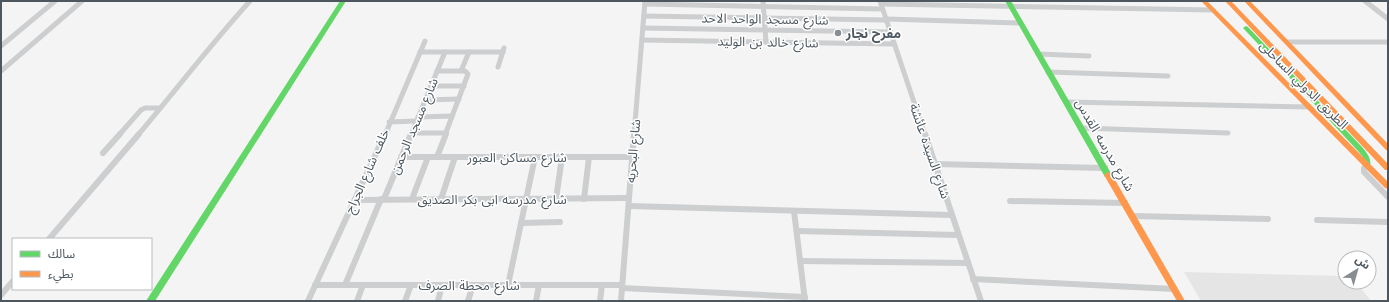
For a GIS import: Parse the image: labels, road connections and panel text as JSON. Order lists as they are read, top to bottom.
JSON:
{
  "streets": {
    "main road": ["الطريق الدولي الساحلى", "شارع مدرسه القدس"],
    "street": [
      "شارع مسجد الواحد الاحد",
      "شارع خالد بن الوليد",
      "شارع مسجد الرحمن",
      "شارع البحريه",
      "شارع السيدة عائشة",
      "شارع مساكن العبور",
      "خلف شارع الجراج",
      "شارع مدرسه ابى بكر الصديق",
      "شارع محطة الصرف"
    ]
  },
  "crossings": [
    ["شارع مسجد الواحد الاحد", "شارع مدرسه القدس"],
    ["شارع مسجد الواحد الاحد", "شارع البحريه"],
    ["شارع مسجد الواحد الاحد", "شارع السيدة عائشة"],
    ["شارع خالد بن الوليد", "شارع البحريه"],
    ["شارع خالد بن الوليد", "شارع السيدة عائشة"],
    ["شارع مسجد الرحمن", "شارع مساكن العبور"],
    ["شارع مسجد الرحمن", "شارع مدرسه ابى بكر الصديق"],
    ["شارع مسجد الرحمن", "شارع محطة الصرف"],
    ["شارع البحريه", "شارع مساكن العبور"],
    ["شارع البحريه", "شارع مدرسه ابى بكر الصديق"],
    ["شارع البحريه", "شارع محطة الصرف"],
    ["خلف شارع الجراج", "شارع مدرسه ابى بكر الصديق"],
    ["خلف شارع الجراج", "شارع محطة الصرف"]
  ],
  "places": ["مفرح نجار"],
  "legend": ["سالك", "بطيء"],
  "north": "top right"
}
